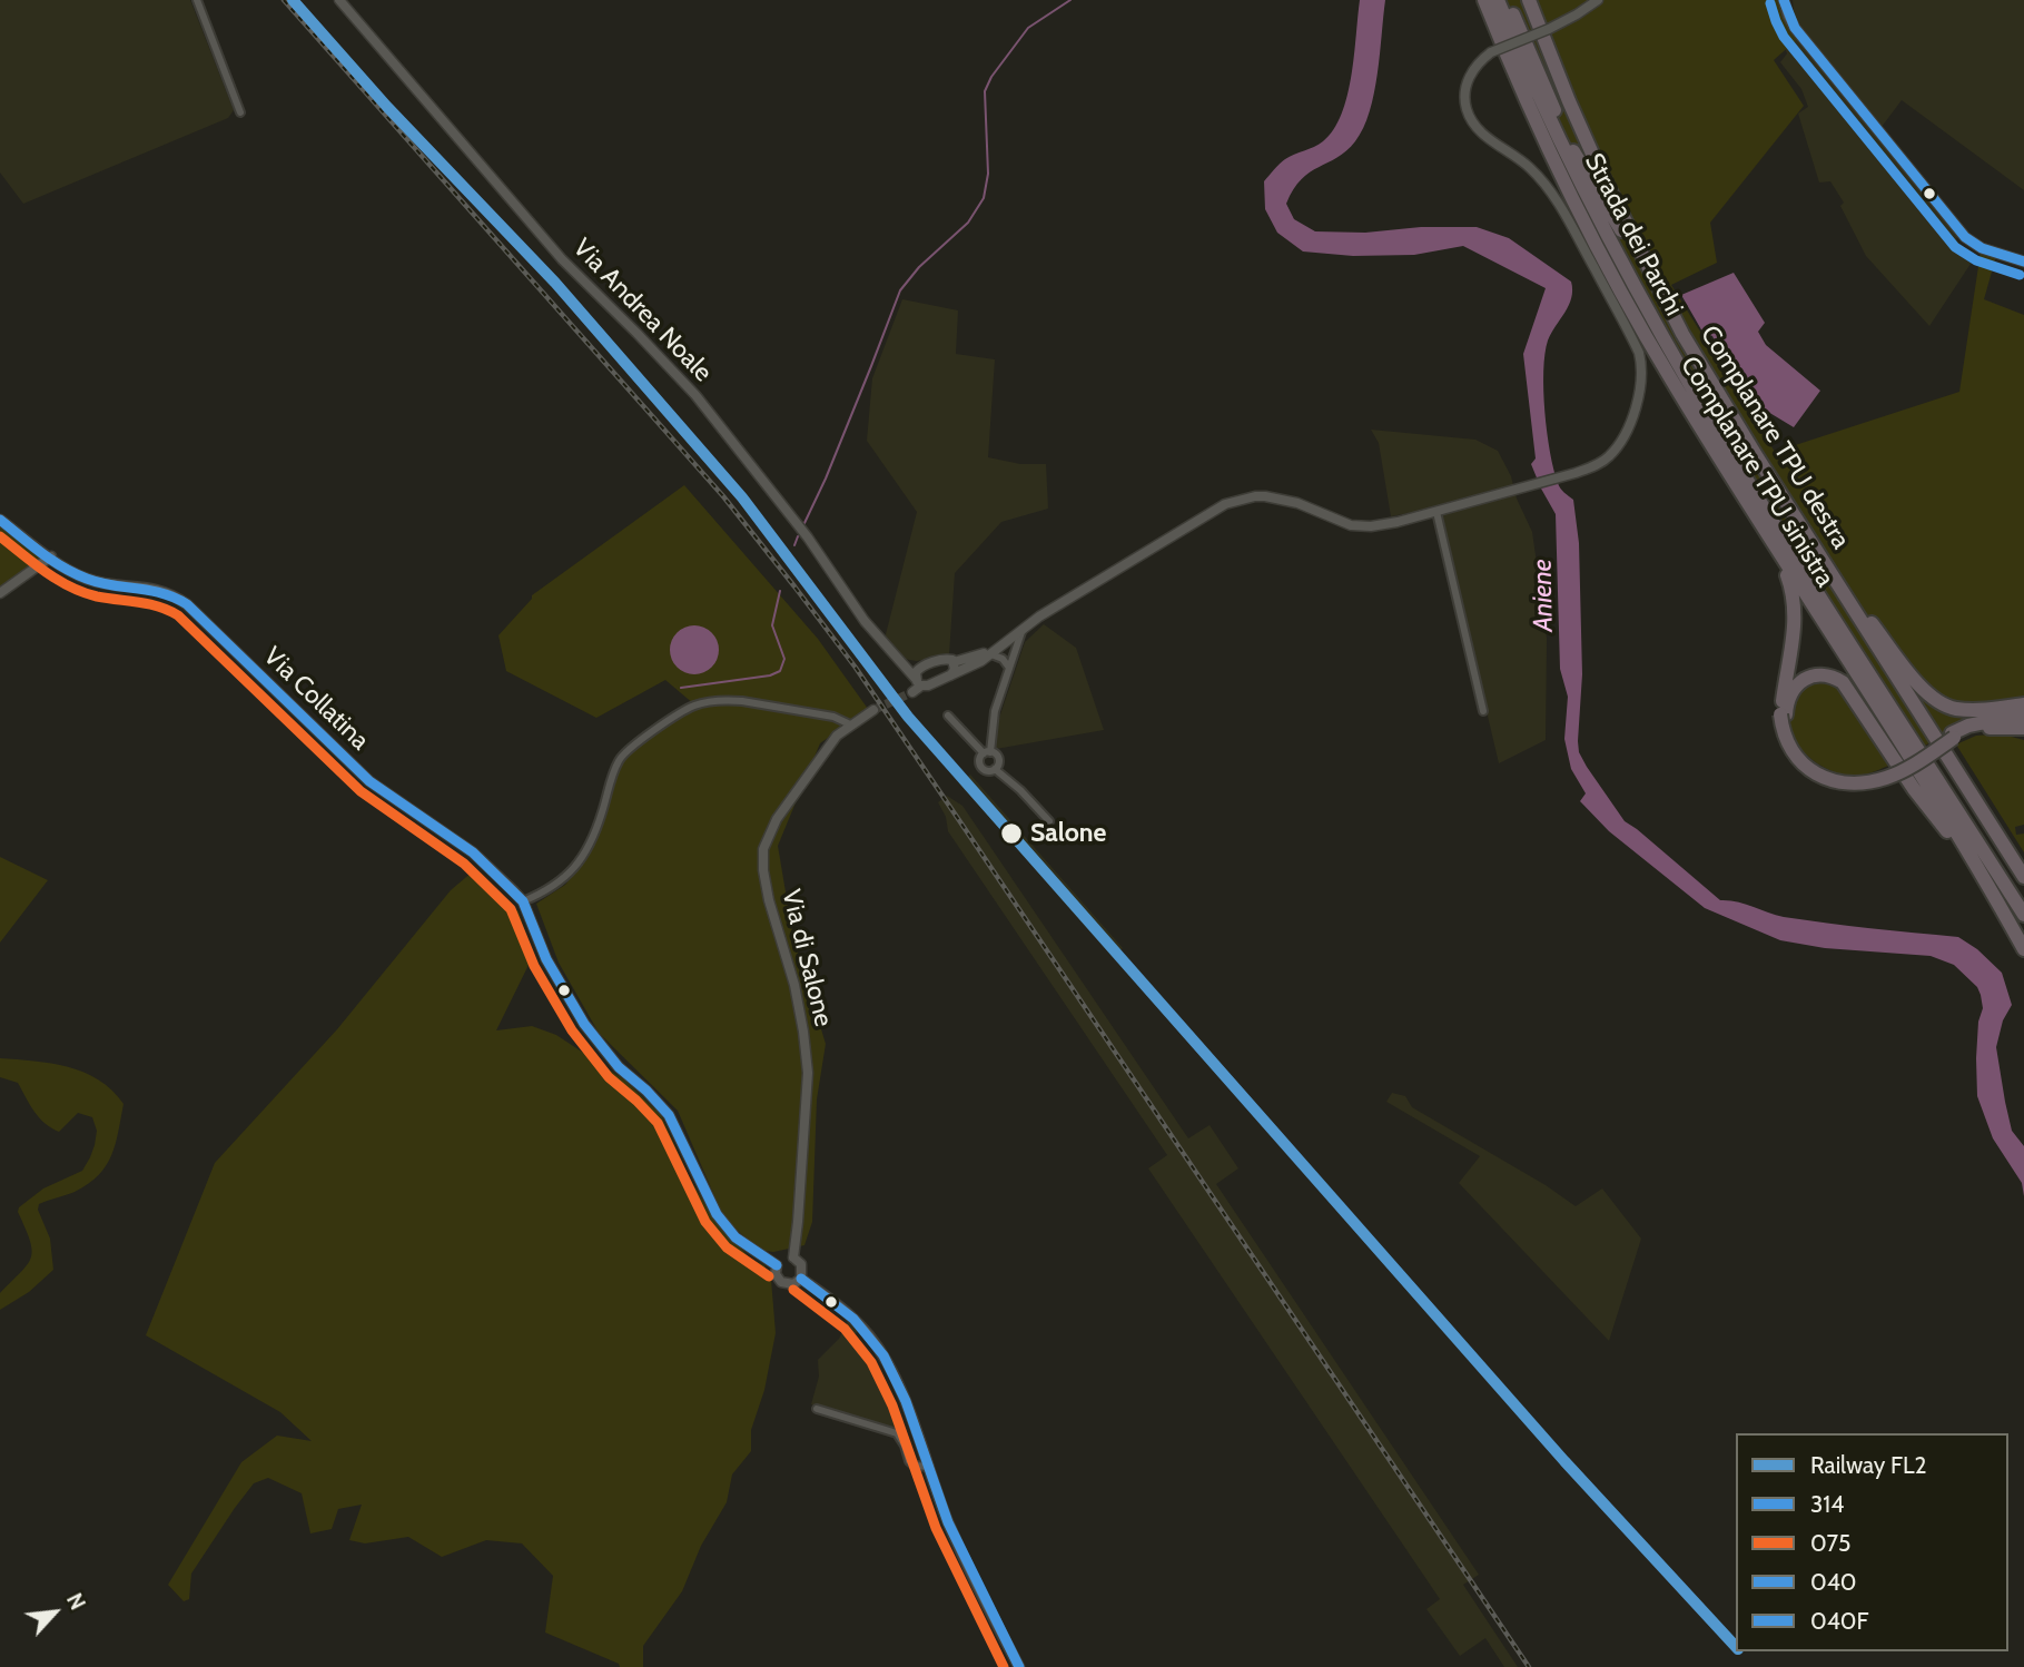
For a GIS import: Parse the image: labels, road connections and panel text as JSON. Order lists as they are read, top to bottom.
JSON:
{
  "streets": {
    "highway": ["Strada dei Parchi", "Complanare TPU destra", "Complanare TPU sinistra"],
    "street": ["Via Andrea Noale", "Via Collatina", "Via di Salone"]
  },
  "crossings": [
    ["Via Collatina", "Via di Salone"]
  ],
  "water": ["Aniene"],
  "places": ["Salone"],
  "lines": [
    "rail line FL2",
    "transit line 040",
    "transit line 040F",
    "transit line 314",
    "transit line 075"
  ],
  "legend": [
    "Railway FL2",
    "314",
    "075",
    "040",
    "040F"
  ],
  "north": "top right"
}
